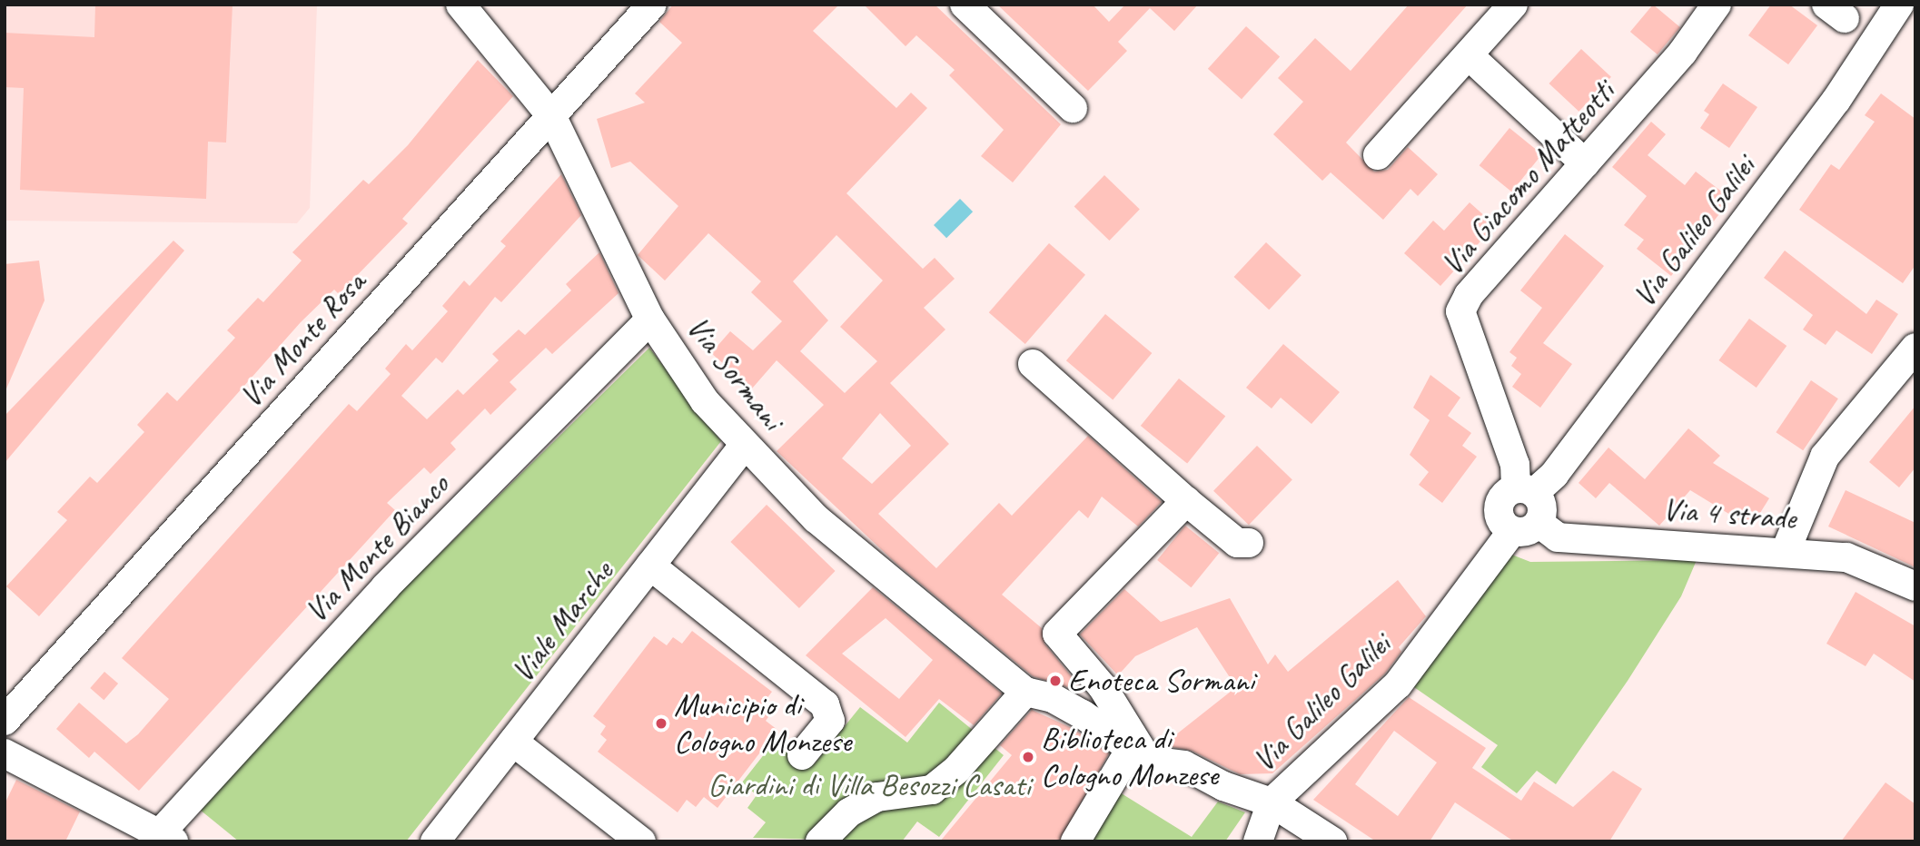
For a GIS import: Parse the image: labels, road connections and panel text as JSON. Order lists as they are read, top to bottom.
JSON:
{
  "streets": {
    "street": [
      "Via Giacomo Matteotti",
      "Via Galileo Galilei",
      "Via Monte Rosa",
      "Via Sormani",
      "Via 4 strade",
      "Via Monte Bianco",
      "Viale Marche"
    ]
  },
  "crossings": [
    ["Via Giacomo Matteotti", "Via Galileo Galilei"],
    ["Via Giacomo Matteotti", "Via 4 strade"],
    ["Via Galileo Galilei", "Via 4 strade"],
    ["Via Monte Rosa", "Via Sormani"],
    ["Via Sormani", "Via Monte Bianco"],
    ["Via Sormani", "Viale Marche"]
  ],
  "parks": ["Giardini di Villa Besozzi Casati"],
  "places": ["Enoteca Sormani", "Municipio di Cologno Monzese", "Biblioteca di Cologno Monzese"]
}
